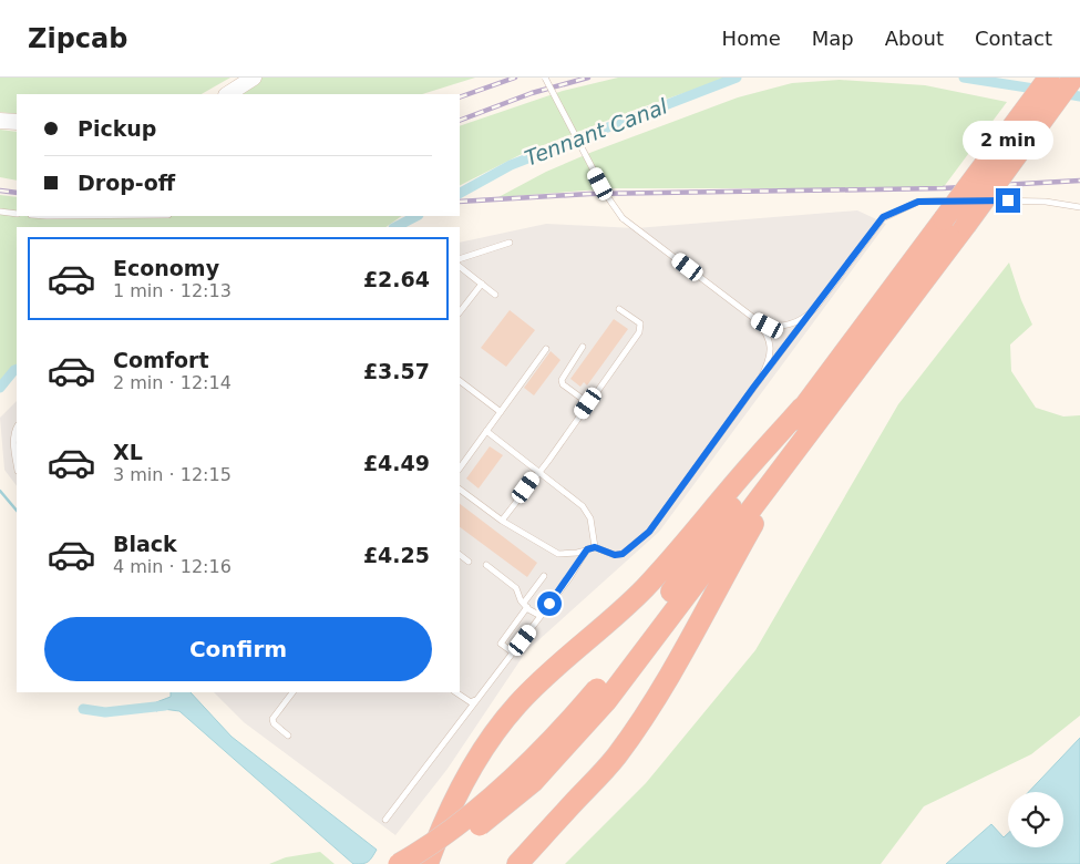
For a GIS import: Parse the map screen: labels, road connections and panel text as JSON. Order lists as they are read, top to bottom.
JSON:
{
  "water": ["Tennant Canal"],
  "page": {
    "header": "Zipcab",
    "nav": [
      "Home",
      "Map",
      "About",
      "Contact"
    ],
    "banner": ["Pickup", "Drop-off"],
    "bubble": "2 min",
    "list": [
      {
        "name": "Economy",
        "note": "1 min · 12:13",
        "value": "£2.64"
      },
      {
        "name": "Comfort",
        "note": "2 min · 12:14",
        "value": "£3.57"
      },
      {
        "name": "XL",
        "note": "3 min · 12:15",
        "value": "£4.49"
      },
      {
        "name": "Black",
        "note": "4 min · 12:16",
        "value": "£4.25"
      }
    ],
    "buttons": "Confirm"
  }
}
